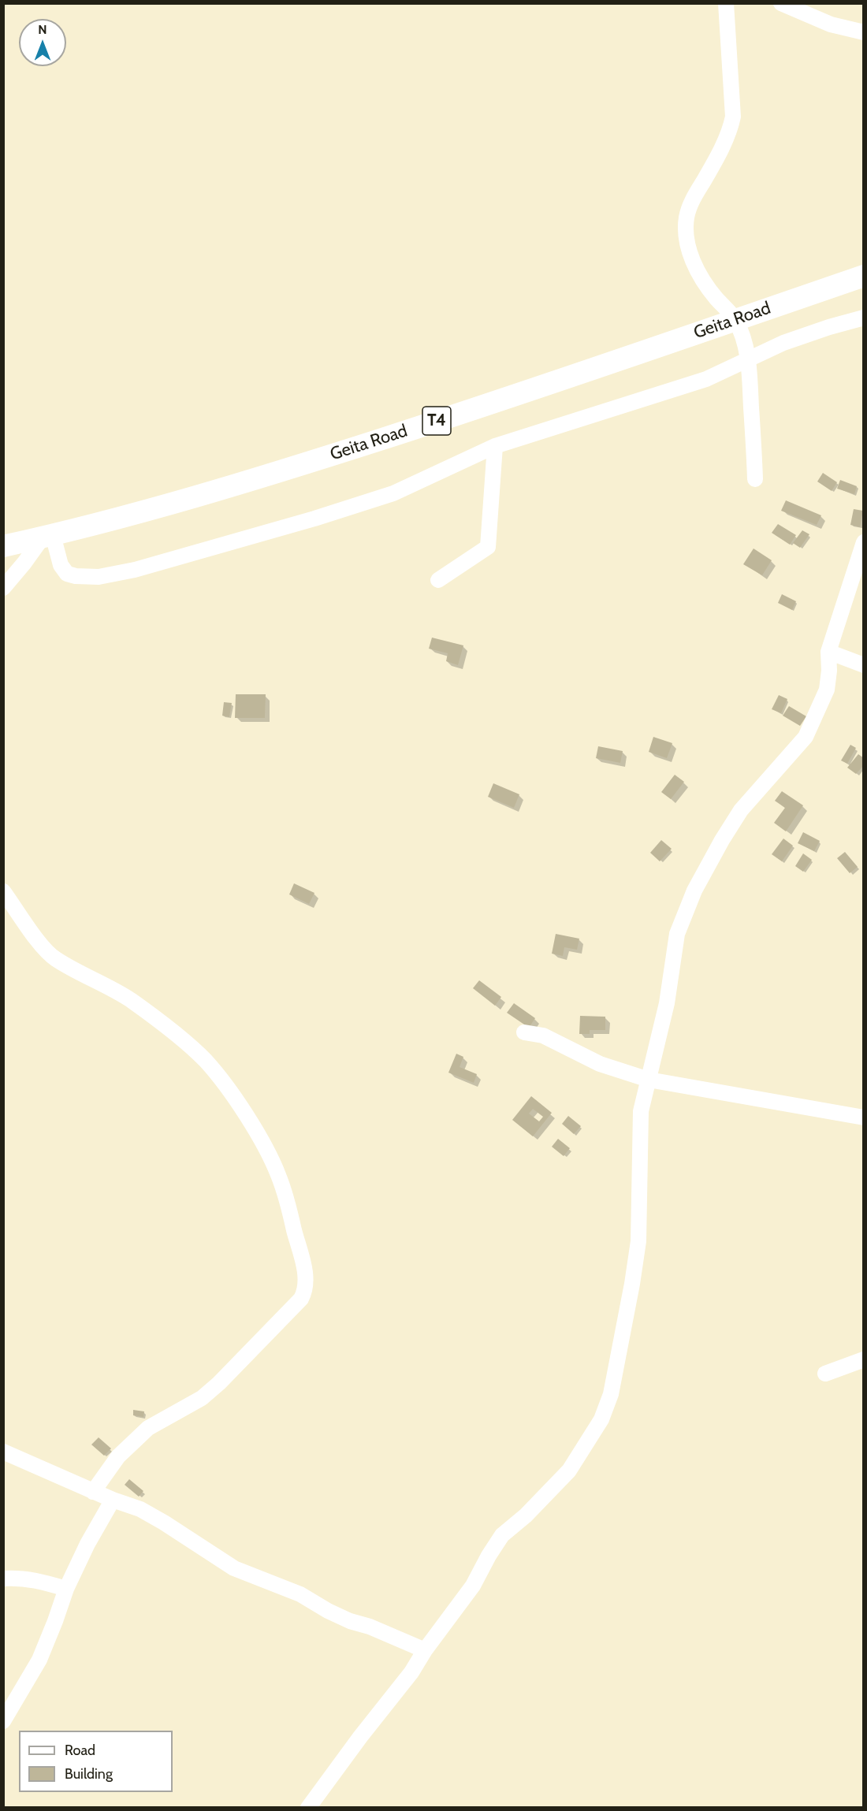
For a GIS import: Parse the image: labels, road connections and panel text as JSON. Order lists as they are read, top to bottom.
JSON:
{
  "streets": {
    "highway": ["Geita Road", "T4"]
  },
  "legend": ["Road", "Building"],
  "north": "top"
}
